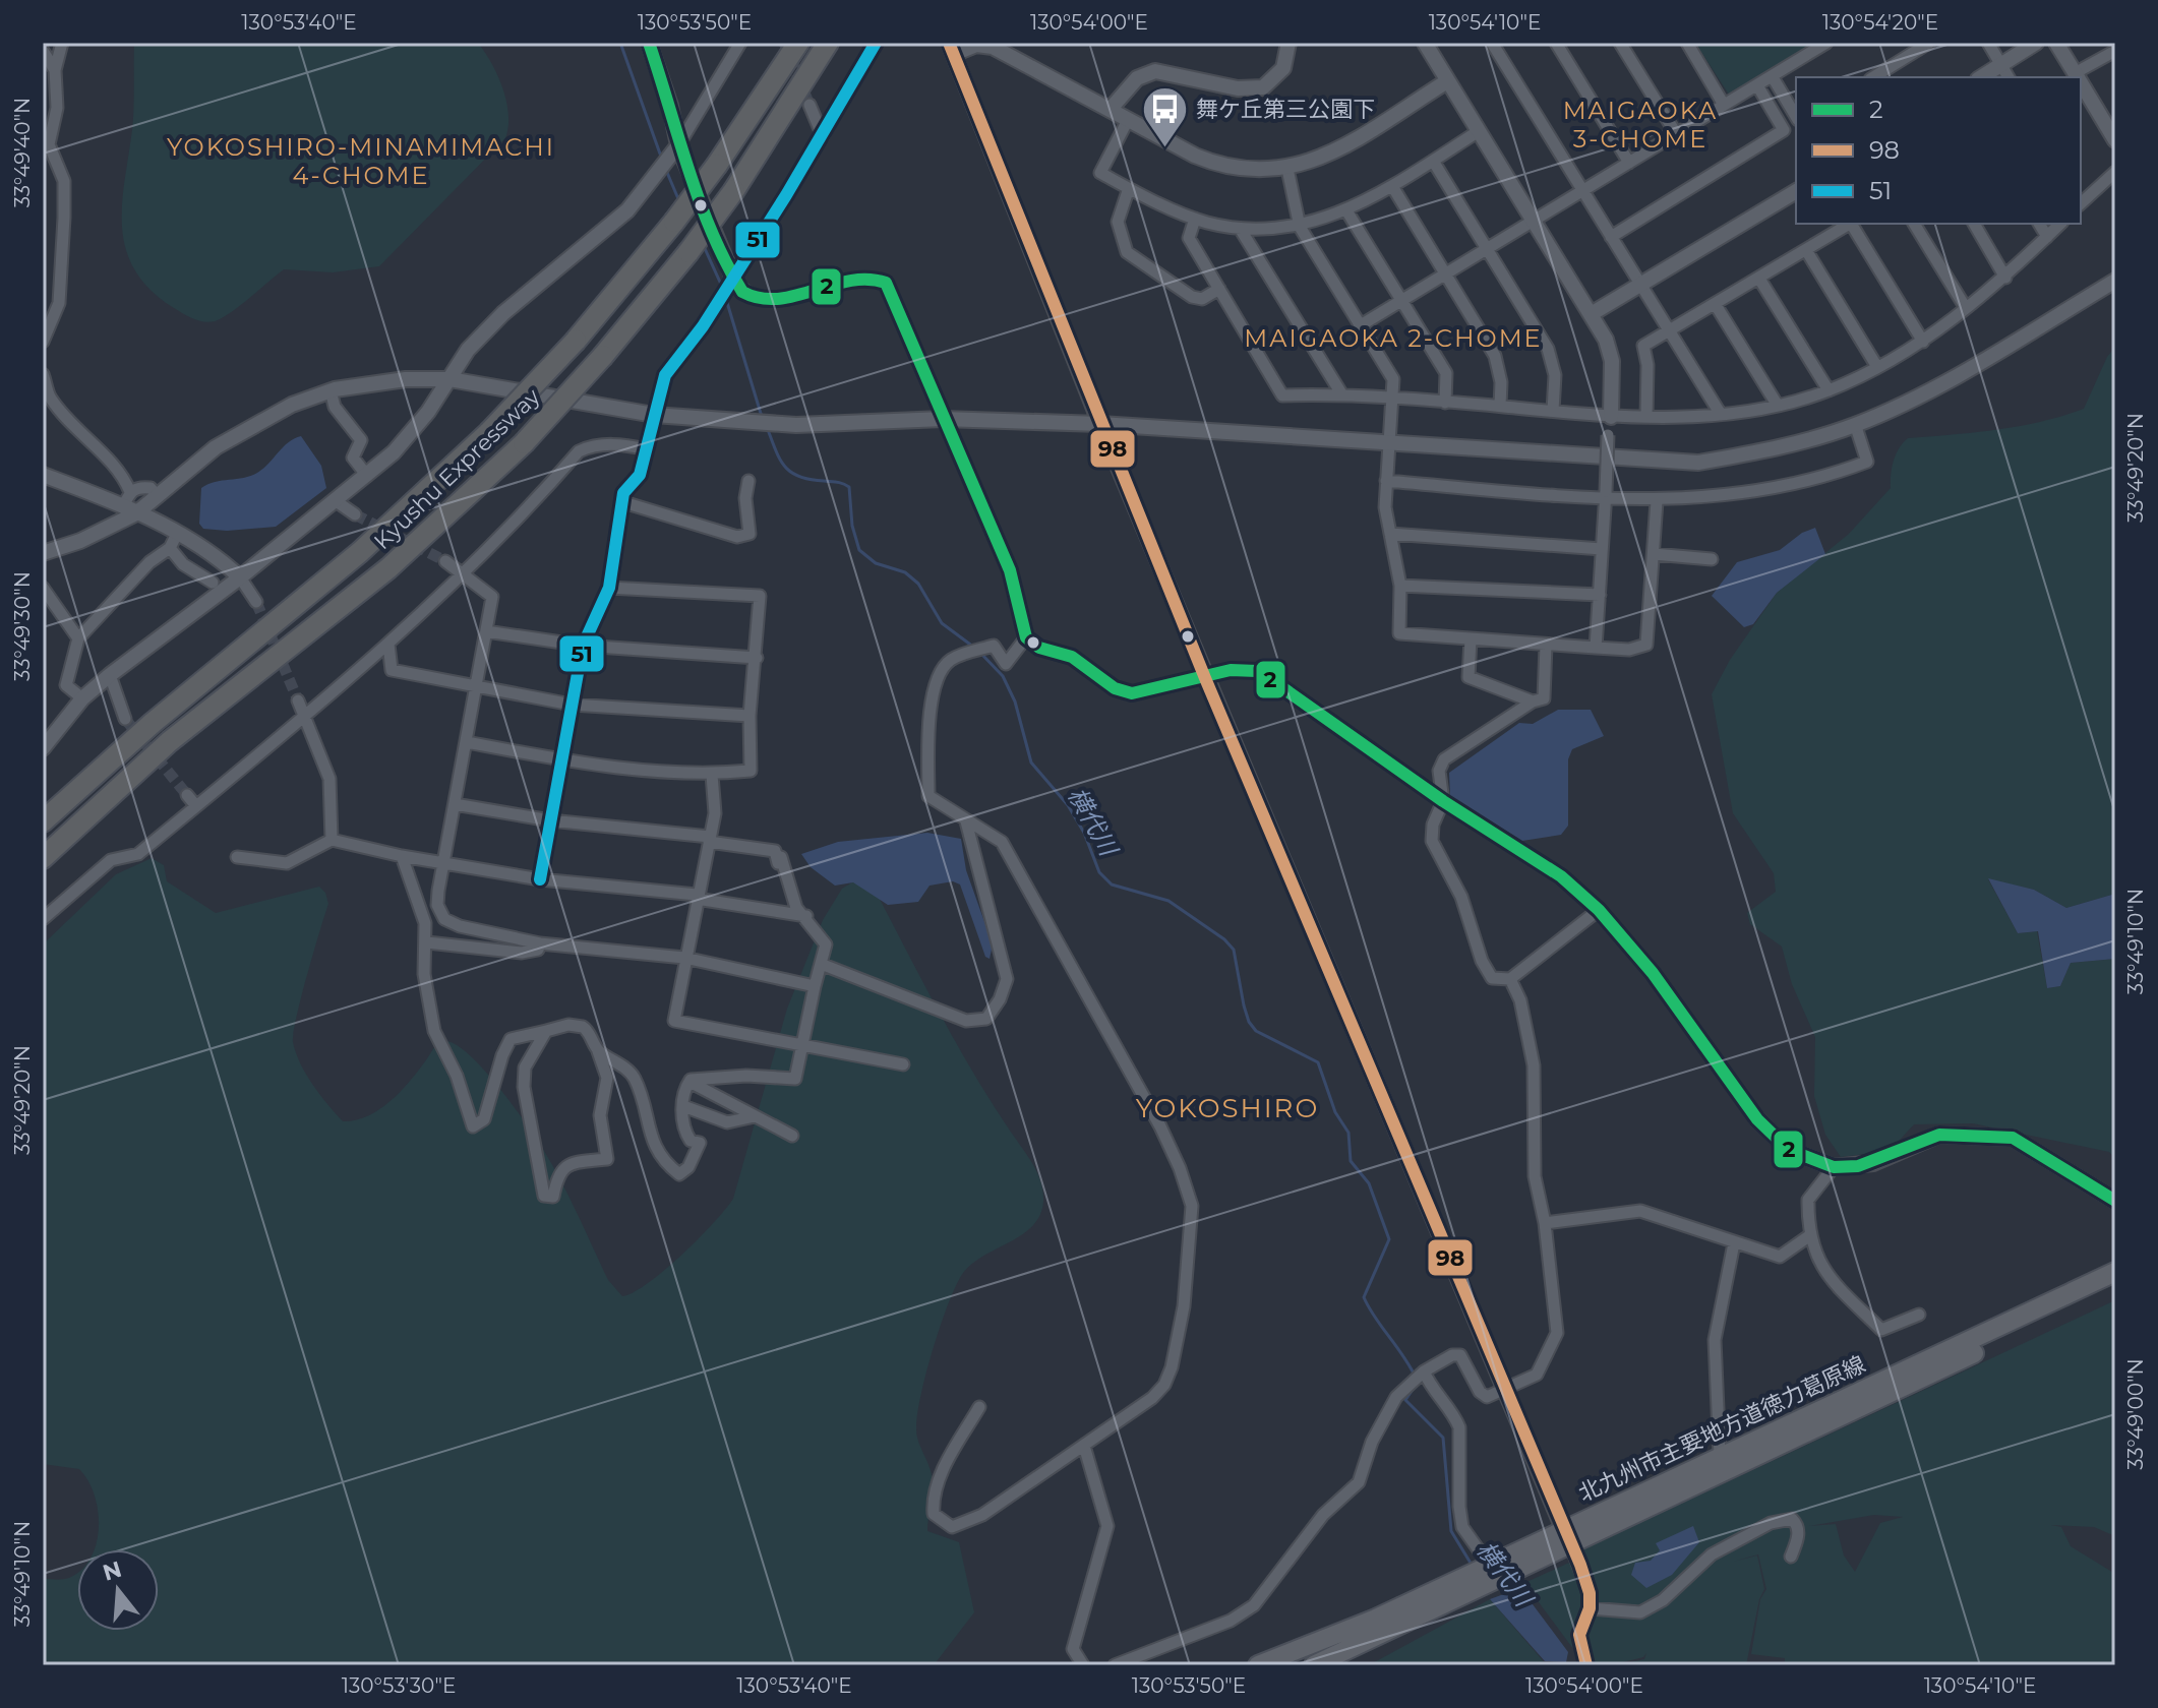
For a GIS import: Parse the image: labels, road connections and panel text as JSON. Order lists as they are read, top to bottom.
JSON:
{
  "streets": {
    "highway": ["Kyushu Expressway"],
    "main road": ["北九州市主要地方道徳力葛原線"]
  },
  "districts": [
    "MAIGAOKA 3-CHOME",
    "YOKOSHIRO-MINAMIMACHI 4-CHOME",
    "MAIGAOKA 2-CHOME",
    "YOKOSHIRO"
  ],
  "water": ["横代川"],
  "places": {
    "bus stop": ["舞ケ丘第三公園下"]
  },
  "lines": ["transit line 2", "transit line 98", "transit line 51"],
  "legend": ["2", "98", "51"],
  "north": "top",
  "coordinates": [
    "130°53'40\"E",
    "130°53'50\"E",
    "130°54'00\"E",
    "130°54'10\"E",
    "130°54'20\"E",
    "33°49'40\"N",
    "33°49'20\"N",
    "33°49'30\"N",
    "33°49'10\"N",
    "33°49'00\"N",
    "130°53'30\"E"
  ]
}
